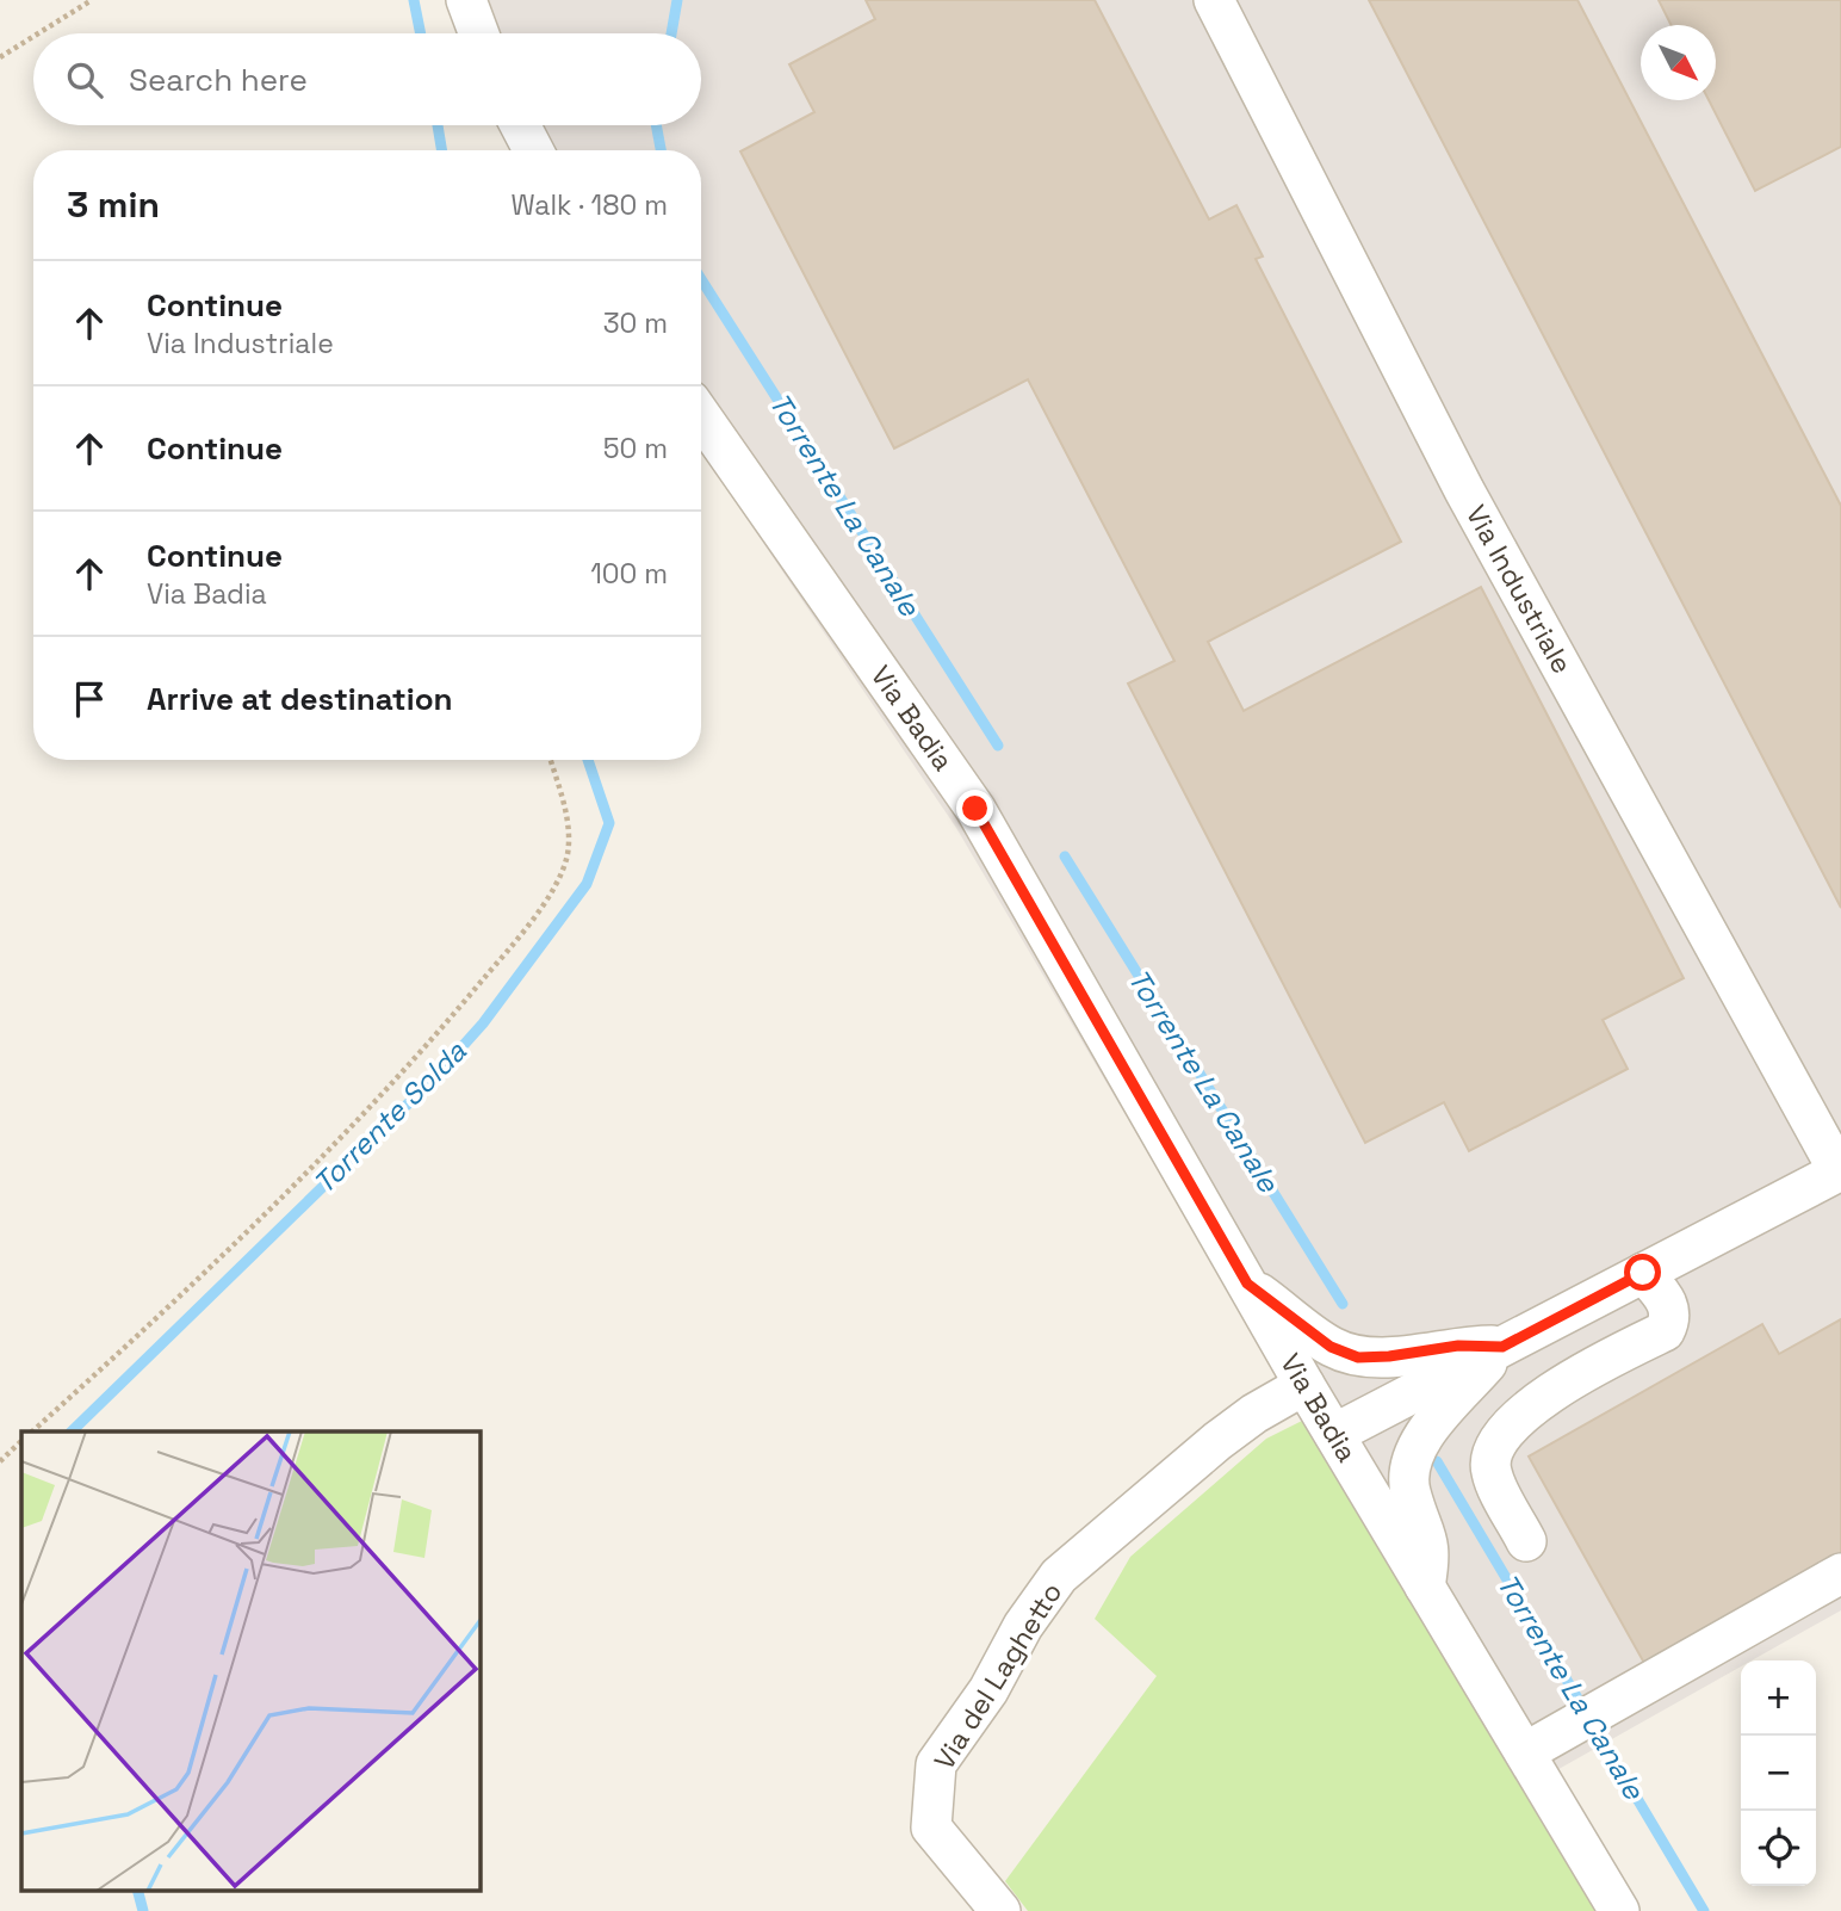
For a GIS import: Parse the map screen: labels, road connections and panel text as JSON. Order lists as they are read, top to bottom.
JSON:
{
  "streets": {
    "street": ["Via Industriale", "Via Badia", "Via del Laghetto"]
  },
  "crossings": [
    ["Via Industriale", "Via Badia"],
    ["Via Badia", "Via del Laghetto"]
  ],
  "water": ["Torrente La Canale", "Torrente Solda"],
  "north": "bottom right",
  "page": {
    "search": "Search here",
    "heading": ["3 min", "Walk · 180 m"],
    "list": [
      ["Continue", "Via Industriale", "30 m"],
      ["Continue", "50 m"],
      ["Continue", "Via Badia", "100 m"],
      "Arrive at destination"
    ],
    "map_buttons": ["+", "−"]
  }
}
